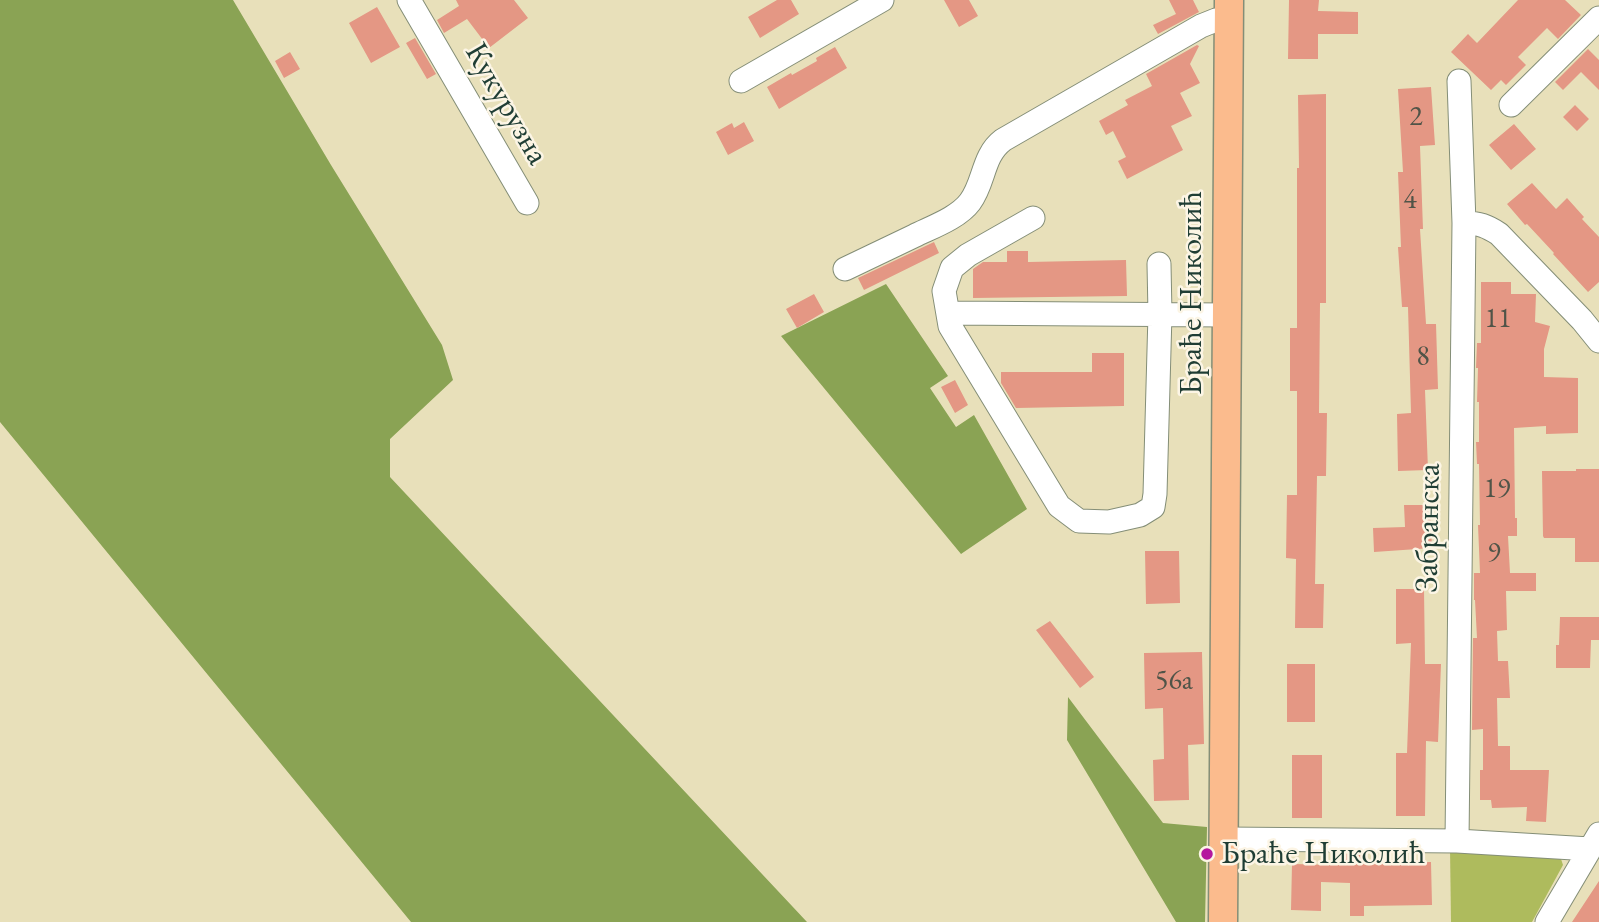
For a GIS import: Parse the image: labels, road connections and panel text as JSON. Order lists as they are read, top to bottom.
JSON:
{
  "streets": {
    "main road": ["Браће Николић"],
    "street": ["Кукурузна", "Забранска"]
  },
  "places": ["Браће Николић"],
  "house_numbers": [
    "2",
    "4",
    "11",
    "8",
    "19",
    "9",
    "56a"
  ]
}
